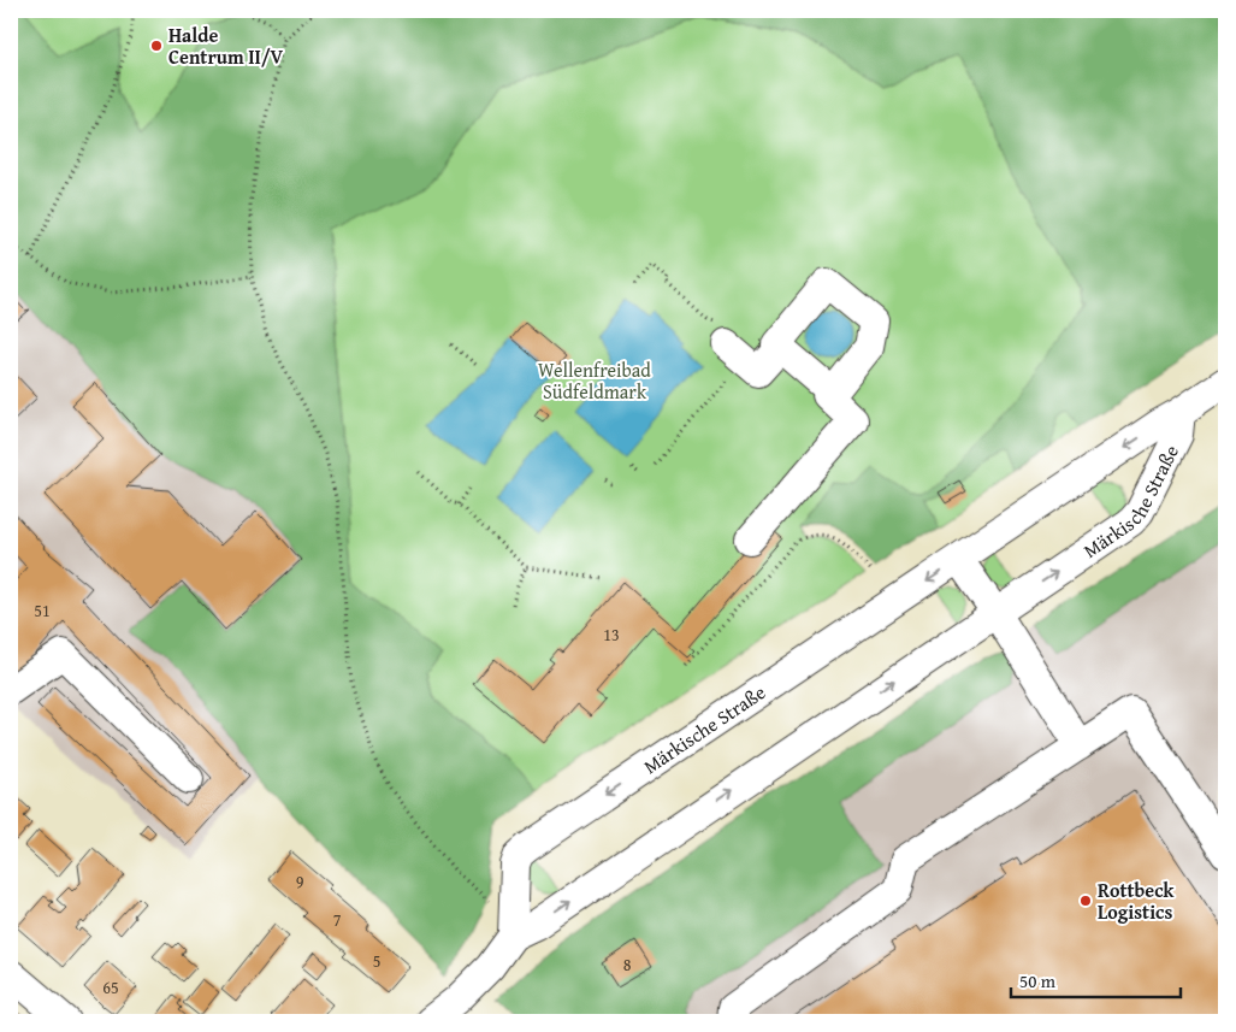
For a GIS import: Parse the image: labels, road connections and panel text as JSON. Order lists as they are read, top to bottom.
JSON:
{
  "streets": {
    "street": ["Märkische Straße"]
  },
  "parks": ["Wellenfreibad Südfeldmark"],
  "places": ["Halde Centrum II/V", "Rottbeck Logistics"],
  "house_numbers": [
    "51",
    "13",
    "9",
    "7",
    "5",
    "8",
    "65"
  ],
  "scale_bar": "50 m"
}
